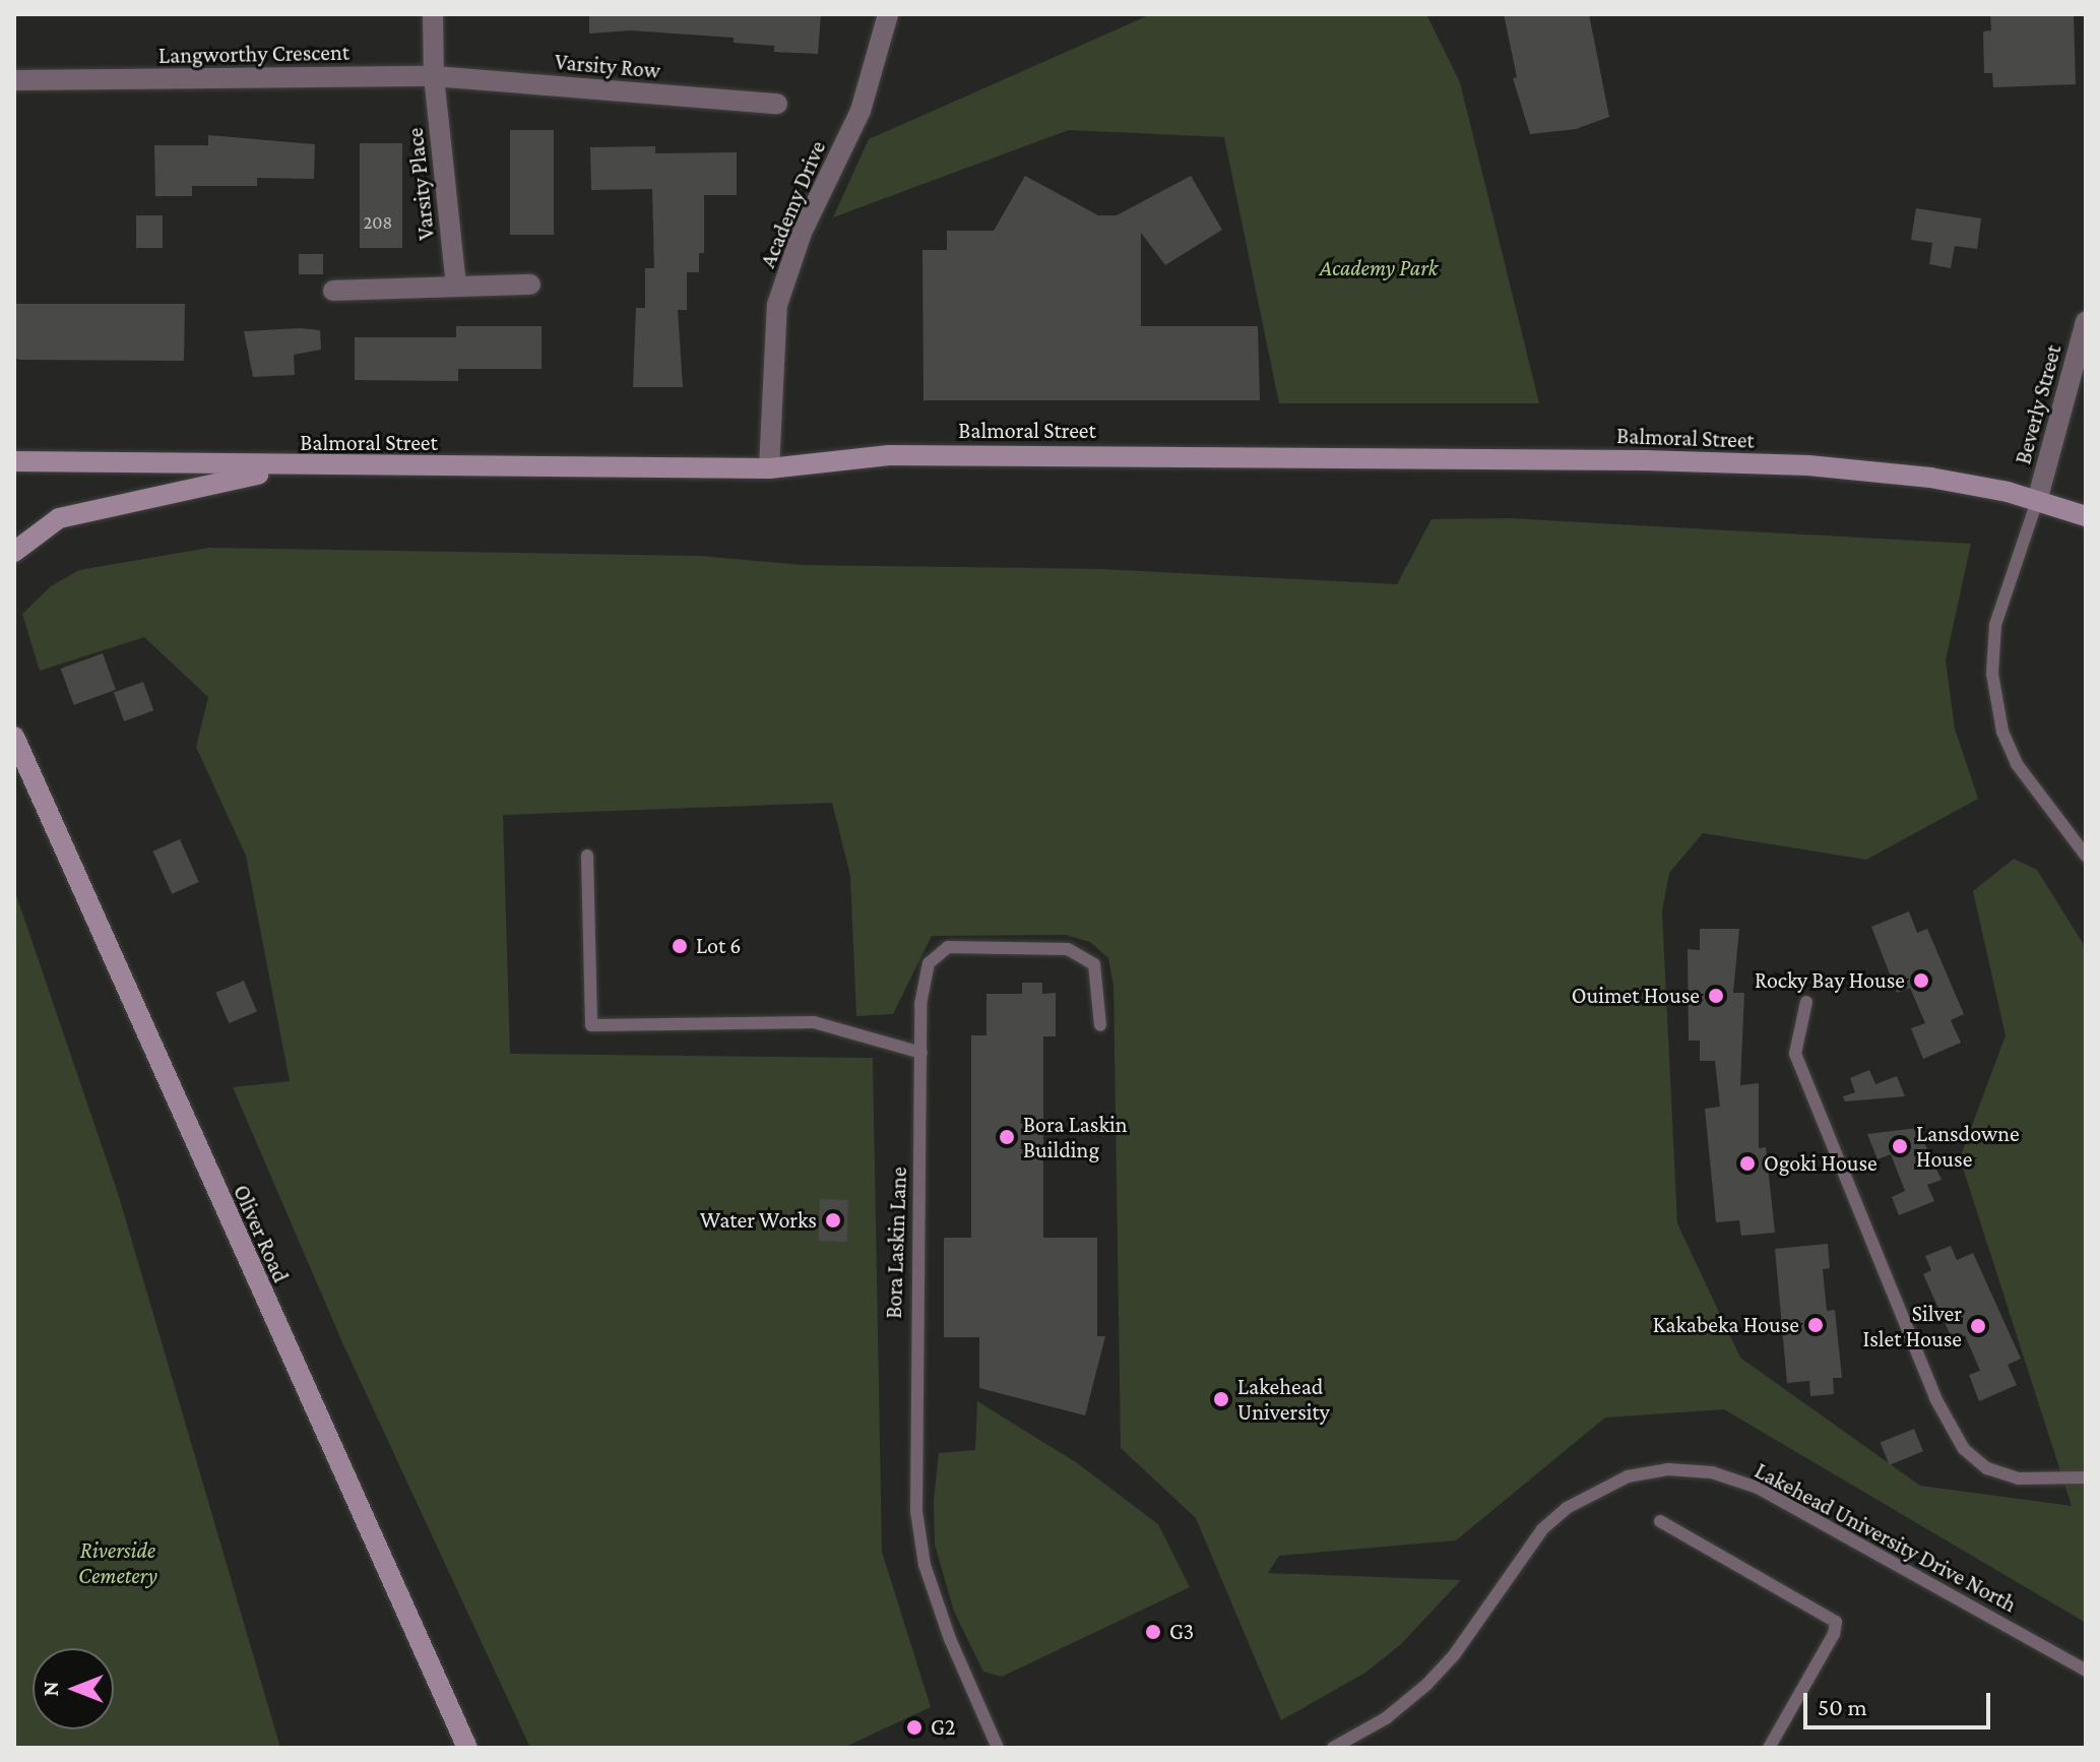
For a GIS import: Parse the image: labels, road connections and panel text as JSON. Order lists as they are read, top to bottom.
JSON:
{
  "streets": {
    "main road": ["Balmoral Street", "Oliver Road"],
    "street": [
      "Langworthy Crescent",
      "Varsity Row",
      "Varsity Place",
      "Academy Drive",
      "Beverly Street"
    ],
    "lane": ["Bora Laskin Lane", "Lakehead University Drive North"]
  },
  "crossings": [
    ["Langworthy Crescent", "Varsity Row"],
    ["Langworthy Crescent", "Varsity Place"],
    ["Varsity Row", "Varsity Place"],
    ["Academy Drive", "Balmoral Street"],
    ["Beverly Street", "Balmoral Street"]
  ],
  "parks": ["Academy Park", "Riverside Cemetery"],
  "places": [
    "Lot 6",
    "Rocky Bay House",
    "Ouimet House",
    "Bora Laskin Building",
    "Lansdowne House",
    "Ogoki House",
    "Water Works",
    "Kakabeka House",
    "Silver Islet House",
    "Lakehead University",
    "G3",
    "G2"
  ],
  "house_numbers": ["208"],
  "scale_bar": "50 m",
  "north": "left"
}
